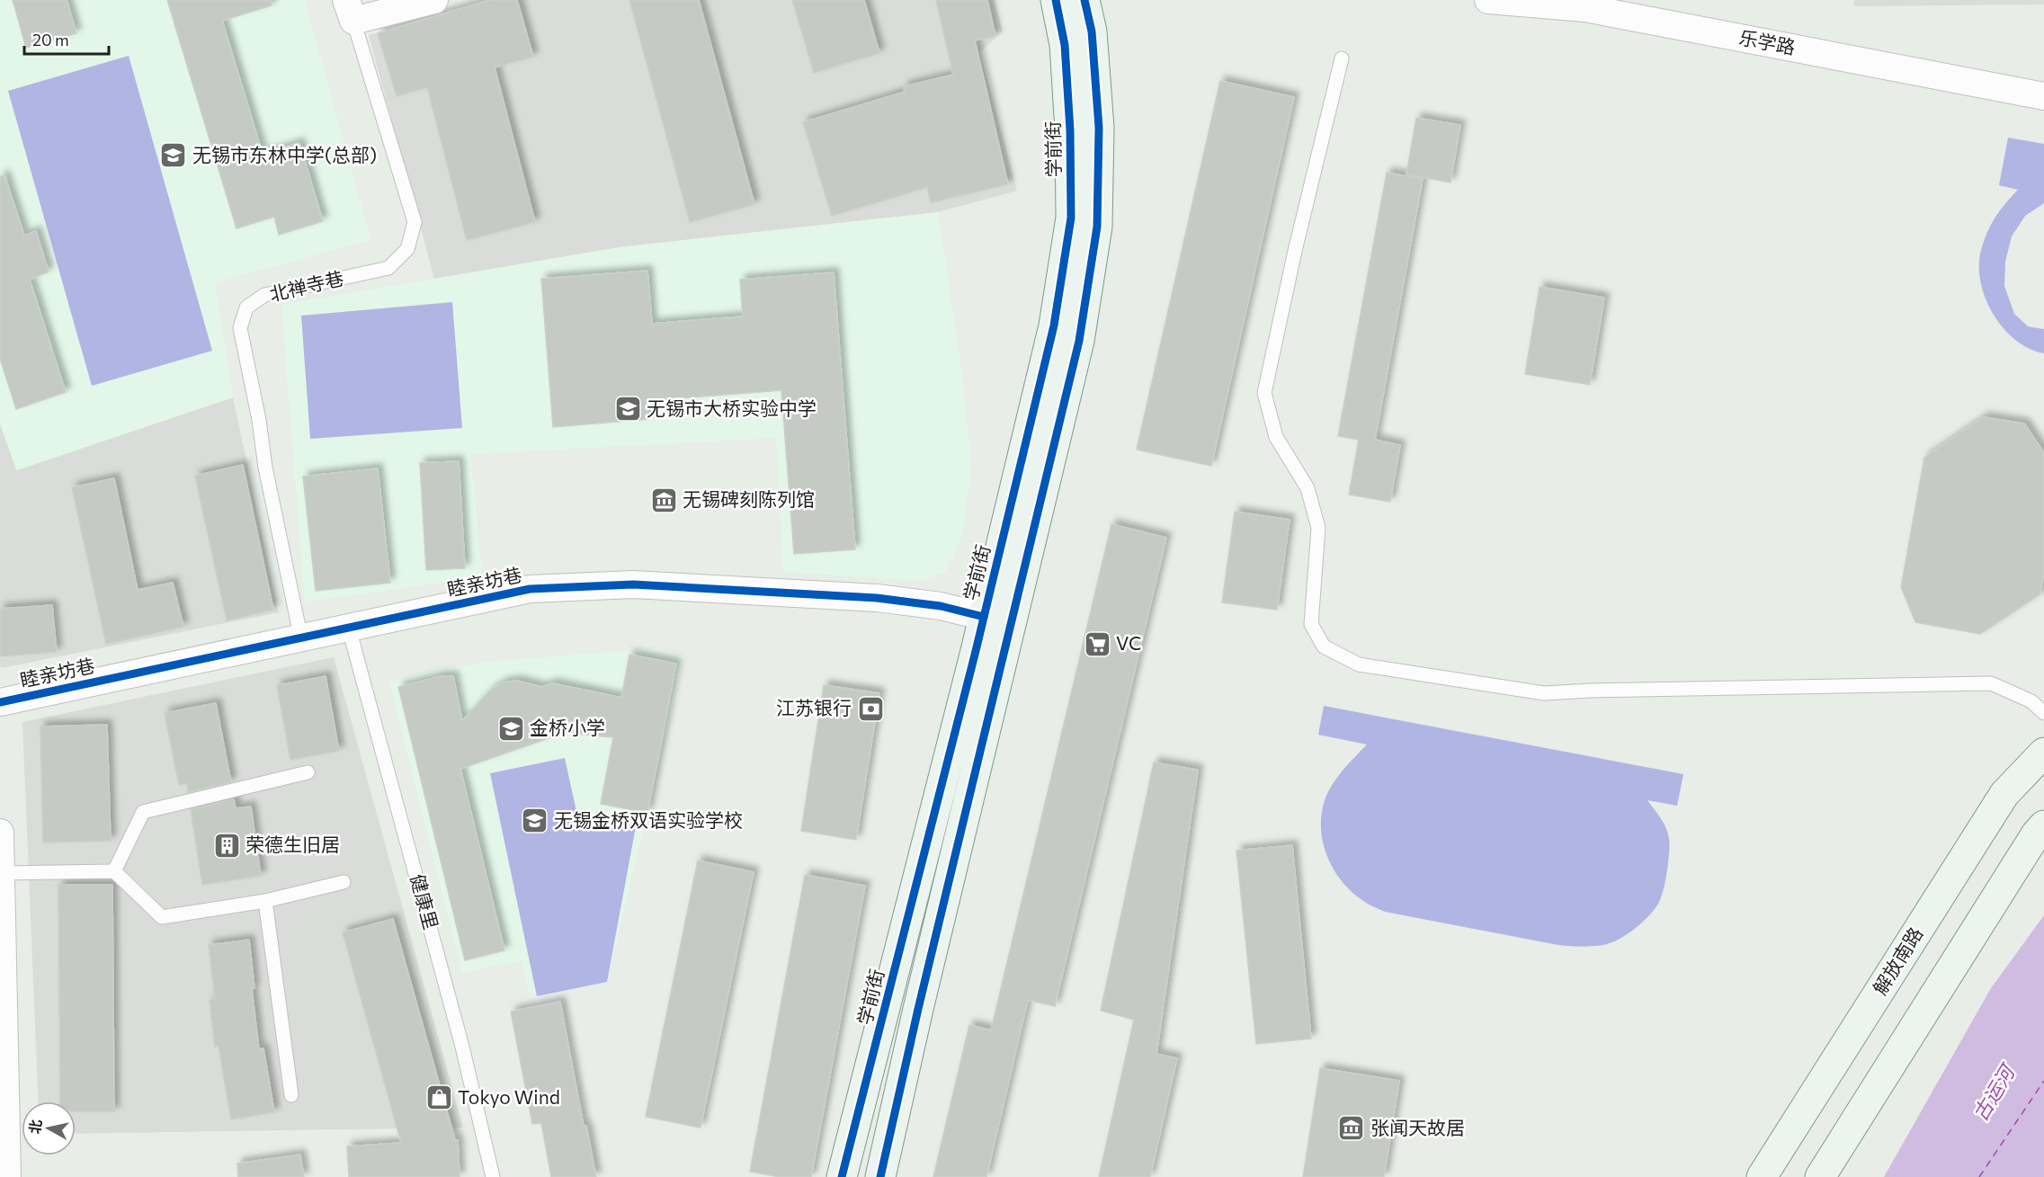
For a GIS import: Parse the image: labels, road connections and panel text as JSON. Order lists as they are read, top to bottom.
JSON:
{
  "streets": {
    "main road": ["学前街", "解放南路"],
    "street": ["乐学路", "睦亲坊巷"],
    "lane": ["北禅寺巷", "健康里"]
  },
  "crossings": [
    ["学前街", "睦亲坊巷"],
    ["北禅寺巷", "睦亲坊巷"],
    ["睦亲坊巷", "健康里"]
  ],
  "water": ["古运河"],
  "places": {
    "school or university": [
      "无锡市东林中学(总部)",
      "无锡市大桥实验中学",
      "金桥小学",
      "无锡金桥双语实验学校"
    ],
    "museum": ["无锡碑刻陈列馆", "张闻天故居"],
    "supermarket": ["VC"],
    "bank": ["江苏银行"],
    "building": ["荣德生旧居"],
    "shop": ["Tokyo Wind"]
  },
  "scale_bar": "20 m",
  "north": "left"
}
